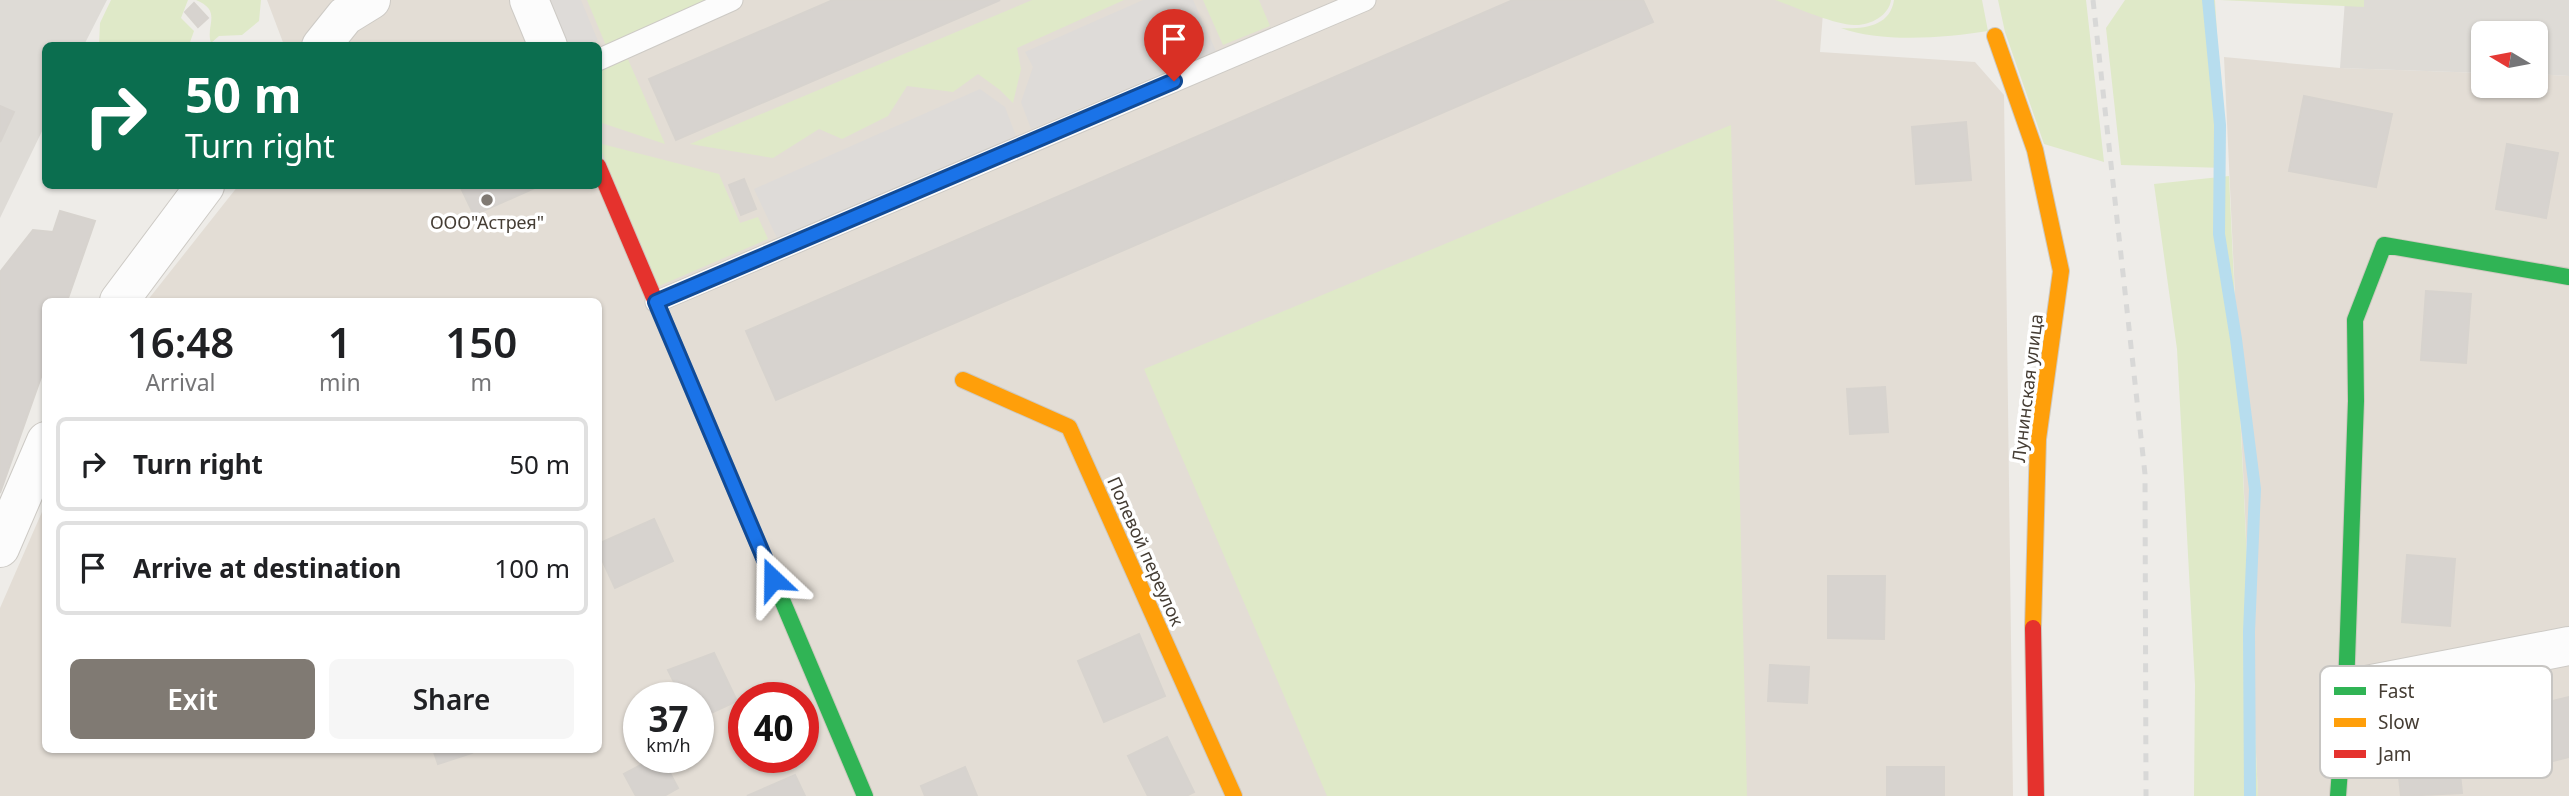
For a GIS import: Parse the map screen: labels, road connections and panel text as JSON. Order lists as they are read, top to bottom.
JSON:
{
  "streets": {
    "street": ["Лунинская улица", "Полевой переулок"]
  },
  "places": ["ООО\"Астрея\""],
  "legend": ["Fast", "Slow", "Jam"],
  "north": "left",
  "page": {
    "turn": ["50 m", "Turn right"],
    "eta": [
      "16:48",
      "Arrival",
      "1",
      "min",
      "150",
      "m"
    ],
    "list": [
      {
        "name": "Turn right",
        "value": "50 m"
      },
      {
        "name": "Arrive at destination",
        "value": "100 m"
      }
    ],
    "buttons": ["Exit", "Share"],
    "speed": "37 km/h",
    "limit": "40"
  }
}
